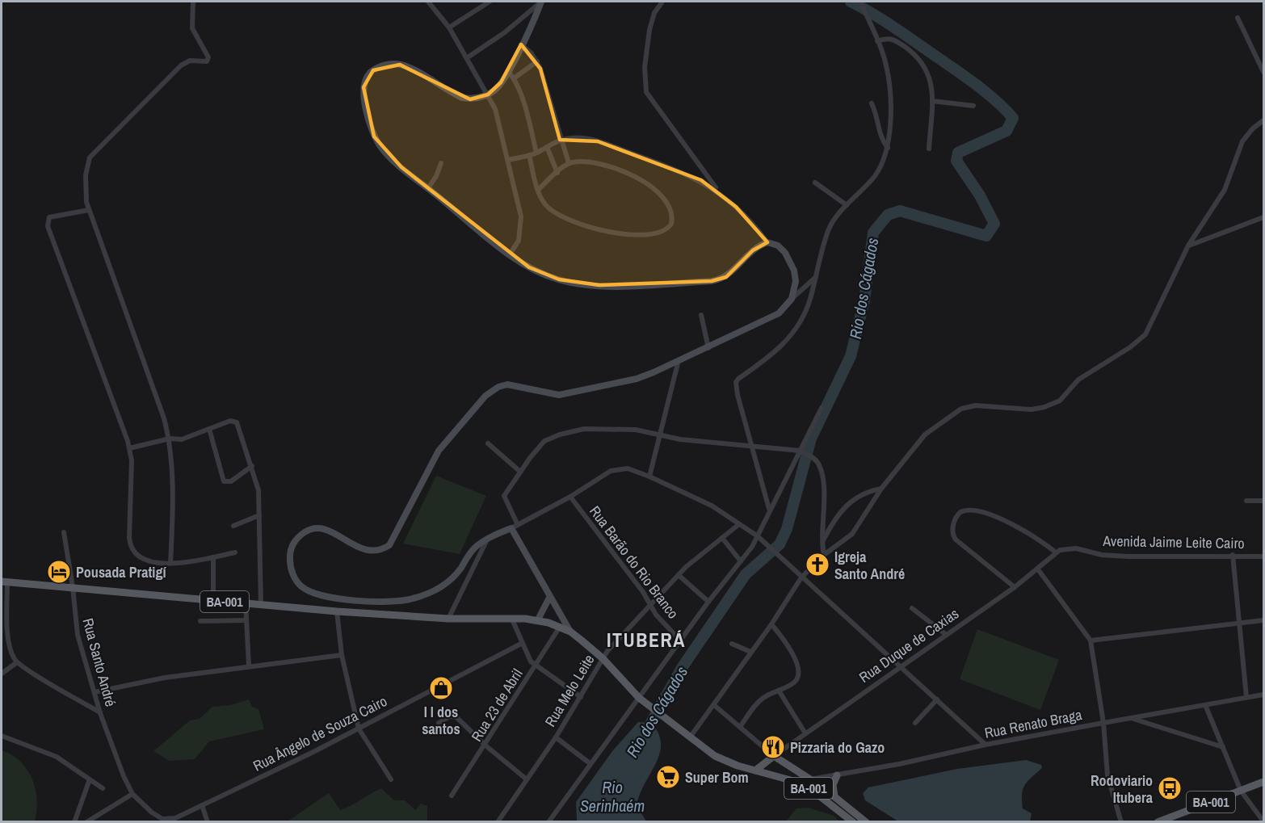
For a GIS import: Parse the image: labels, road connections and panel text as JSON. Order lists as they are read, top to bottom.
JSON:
{
  "streets": {
    "main road": ["BA-001"],
    "street": [
      "Avenida Jaime Leite Cairo",
      "Rua Barão do Rio Branco",
      "Rua Duque de Caxias",
      "Rua Santo André",
      "Rua Melo Leite",
      "Rua 23 de Abril",
      "Rua Renato Braga",
      "Rua Ângelo de Souza Cairo"
    ]
  },
  "crossings": [
    ["Avenida Jaime Leite Cairo", "Rua Duque de Caxias"],
    ["Rua Barão do Rio Branco", "Rua Melo Leite"],
    ["BA-001", "Rua Duque de Caxias"],
    ["BA-001", "Rua Santo André"],
    ["BA-001", "Rua Melo Leite"],
    ["BA-001", "Rua 23 de Abril"],
    ["BA-001", "Rua Renato Braga"],
    ["Rua Santo André", "Rua Ângelo de Souza Cairo"]
  ],
  "districts": ["ITUBERÁ"],
  "water": ["Rio dos Cágados", "Rio Serinhaém"],
  "places": {
    "church": ["Igreja Santo André"],
    "hotel": ["Pousada Pratigí"],
    "shop": ["I l dos santos"],
    "restaurant": ["Pizzaria do Gazo"],
    "supermarket": ["Super Bom"],
    "bus stop": ["Rodoviario Itubera"]
  }
}
